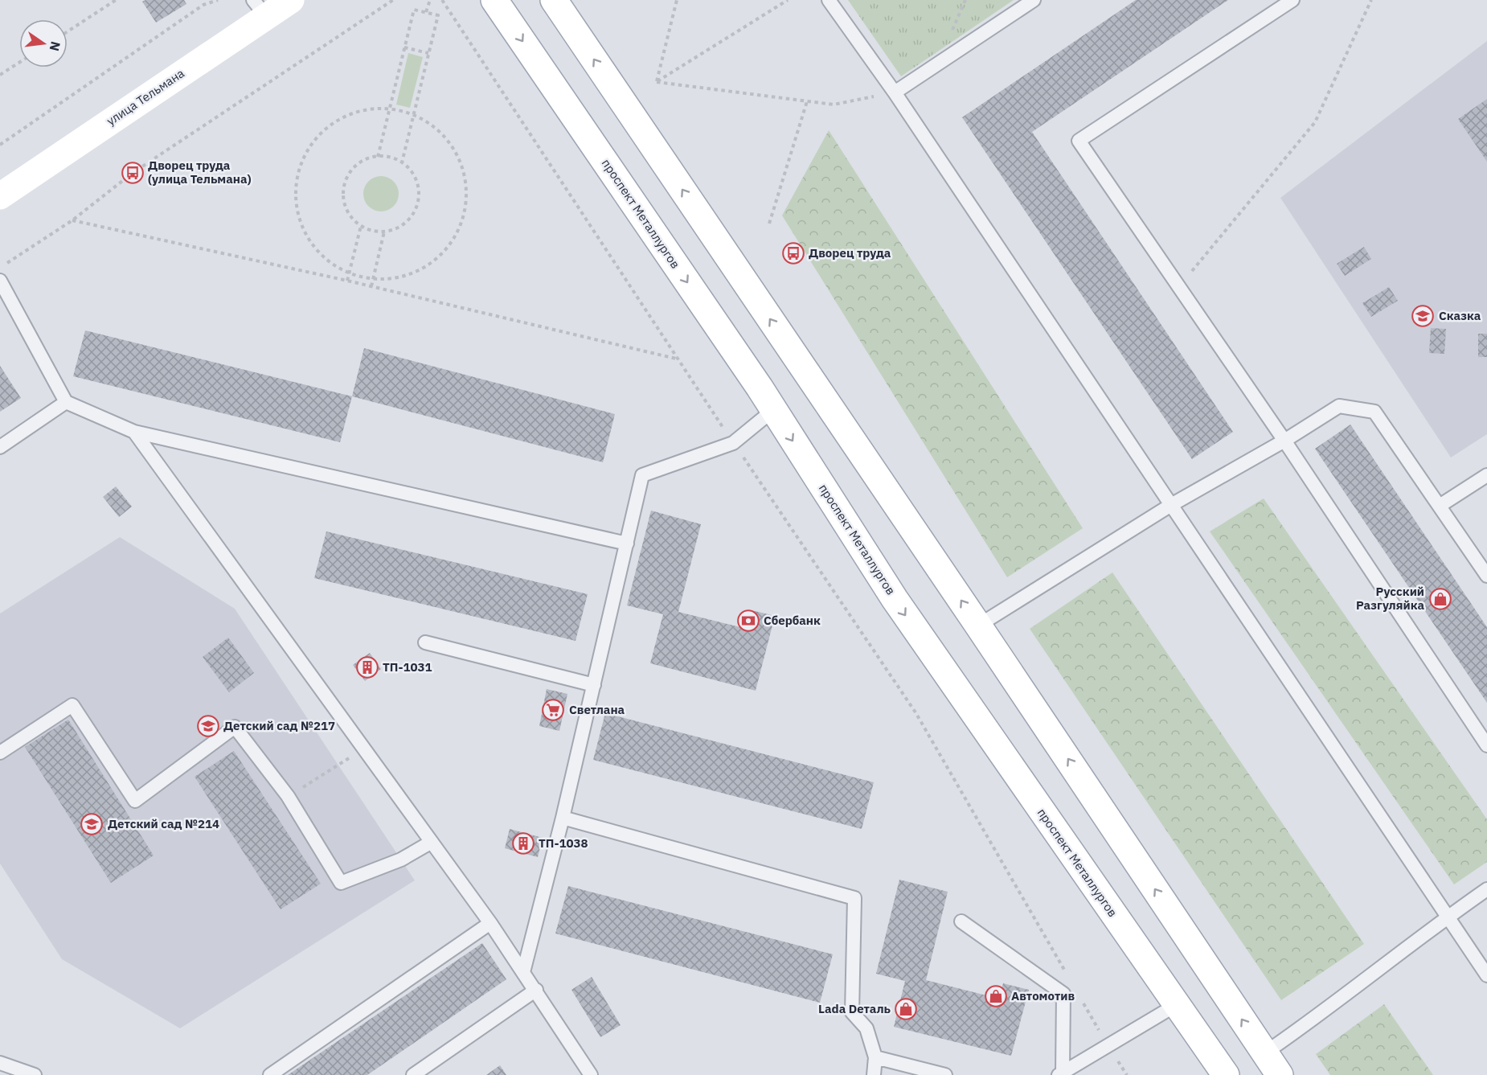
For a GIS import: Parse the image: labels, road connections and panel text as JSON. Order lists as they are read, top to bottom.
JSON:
{
  "streets": {
    "main road": ["улица Тельмана", "проспект Металлургов"]
  },
  "places": {
    "bus stop": ["Дворец труда (улица Тельмана)", "Дворец труда"],
    "school or university": ["Сказка", "Детский сад №217", "Детский сад №214"],
    "shop": ["Русский Разгуляйка", "Автомотив", "Lada Dеталь"],
    "bank": ["Сбербанк"],
    "building": ["ТП-1031", "ТП-1038"],
    "supermarket": ["Светлана"]
  },
  "north": "right"
}
